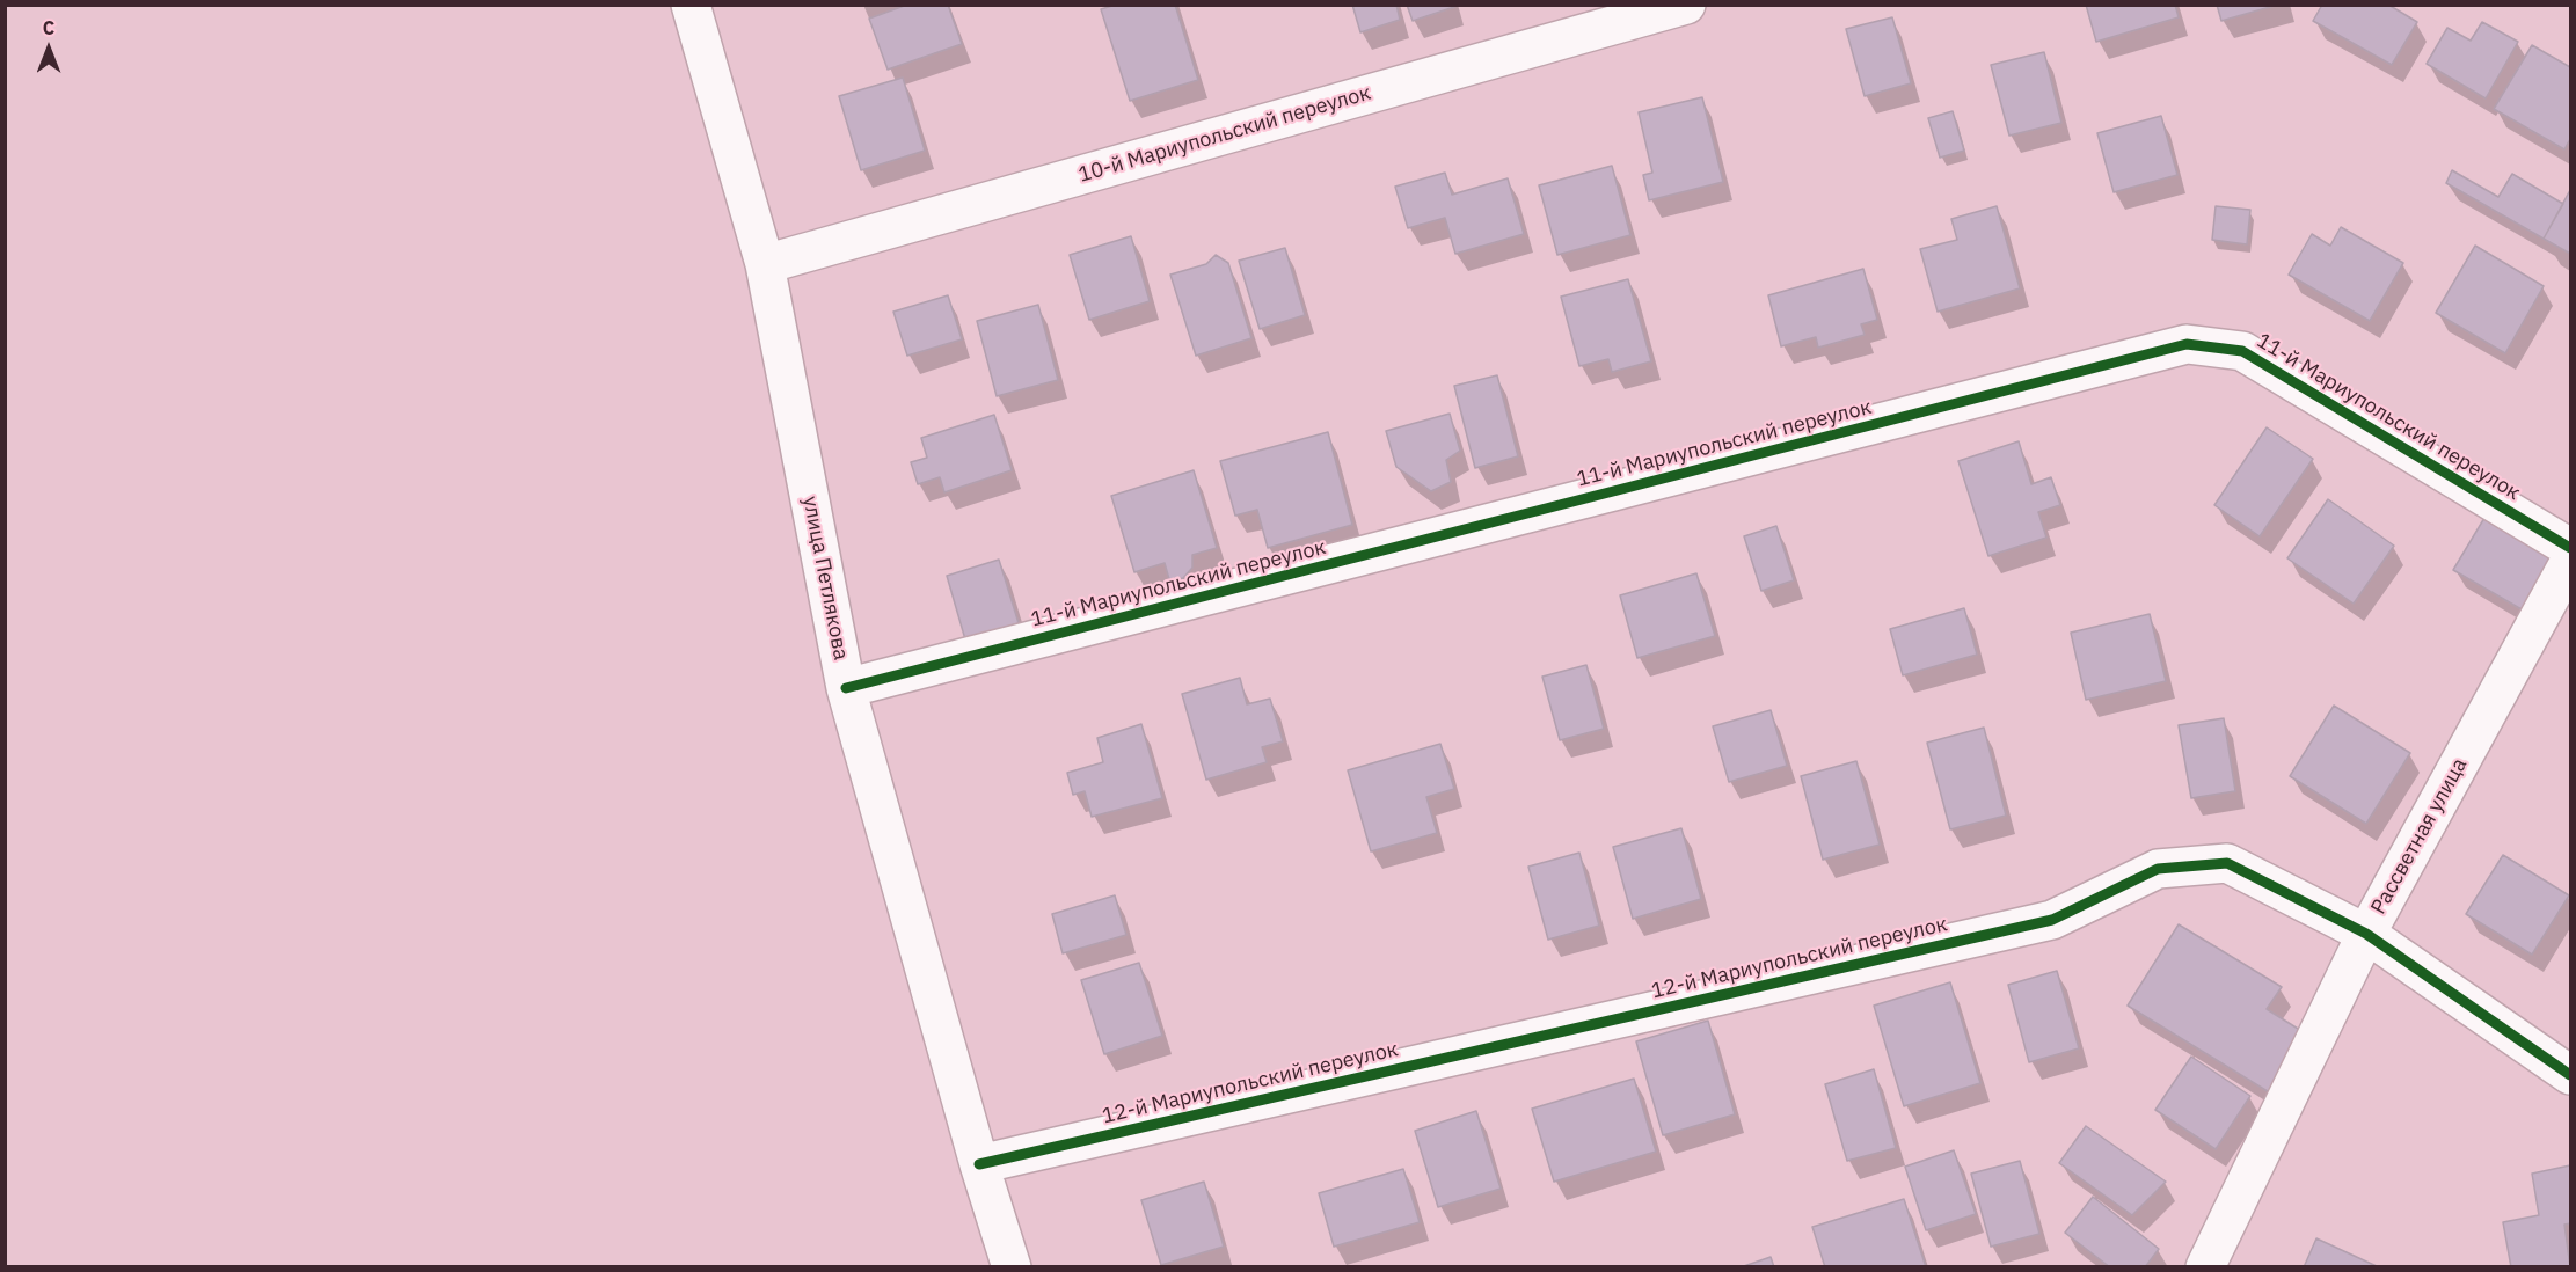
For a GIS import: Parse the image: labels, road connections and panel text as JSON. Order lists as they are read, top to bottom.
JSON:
{
  "streets": {
    "street": [
      "10-й Мариупольский переулок",
      "11-й Мариупольский переулок",
      "улица Петлякова",
      "Рассветная улица",
      "12-й Мариупольский переулок"
    ]
  },
  "crossings": [
    ["10-й Мариупольский переулок", "улица Петлякова"],
    ["11-й Мариупольский переулок", "улица Петлякова"],
    ["улица Петлякова", "12-й Мариупольский переулок"],
    ["Рассветная улица", "12-й Мариупольский переулок"]
  ],
  "north": "top"
}
